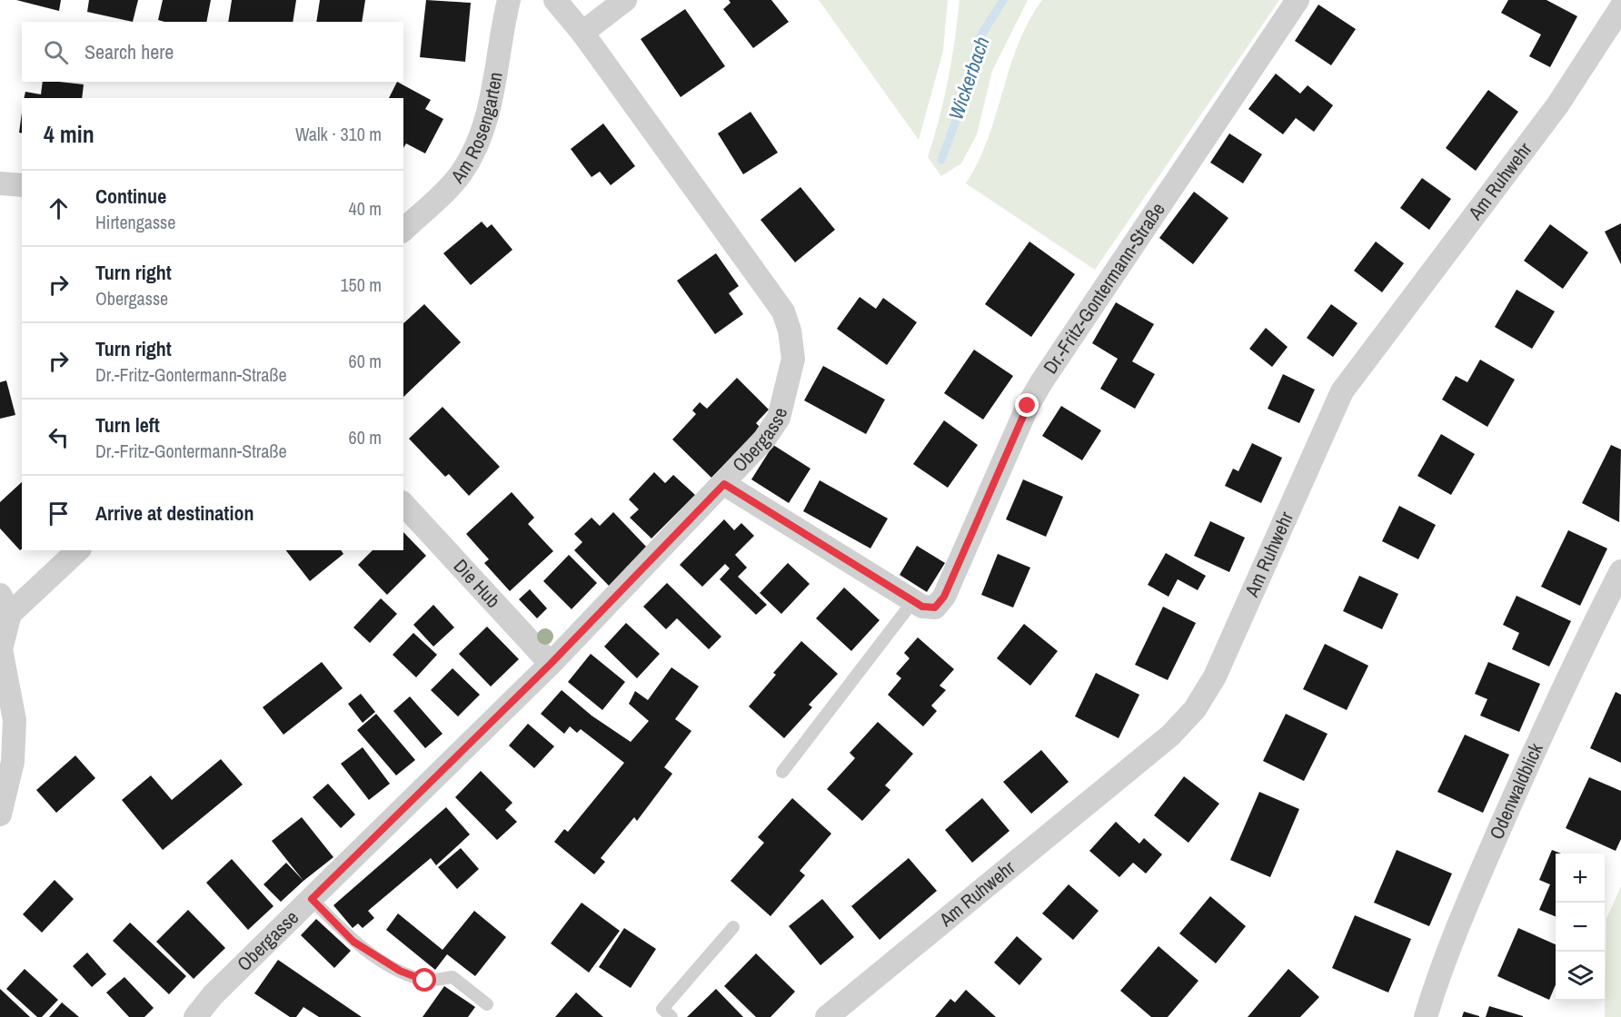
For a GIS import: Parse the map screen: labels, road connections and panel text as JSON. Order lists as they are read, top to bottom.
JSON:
{
  "streets": {
    "street": [
      "Am Rosengarten",
      "Am Ruhwehr",
      "Dr.-Fritz-Gontermann-Straße",
      "Obergasse",
      "Die Hub",
      "Odenwaldblick"
    ]
  },
  "crossings": [
    ["Dr.-Fritz-Gontermann-Straße", "Obergasse"],
    ["Obergasse", "Die Hub"]
  ],
  "water": ["Wickerbach"],
  "page": {
    "search": "Search here",
    "heading": ["4 min", "Walk · 310 m"],
    "list": [
      ["Continue", "Hirtengasse", "40 m"],
      ["Turn right", "Obergasse", "150 m"],
      ["Turn right", "Dr.-Fritz-Gontermann-Straße", "60 m"],
      ["Turn left", "Dr.-Fritz-Gontermann-Straße", "60 m"],
      "Arrive at destination"
    ],
    "map_buttons": ["+", "−"]
  }
}
